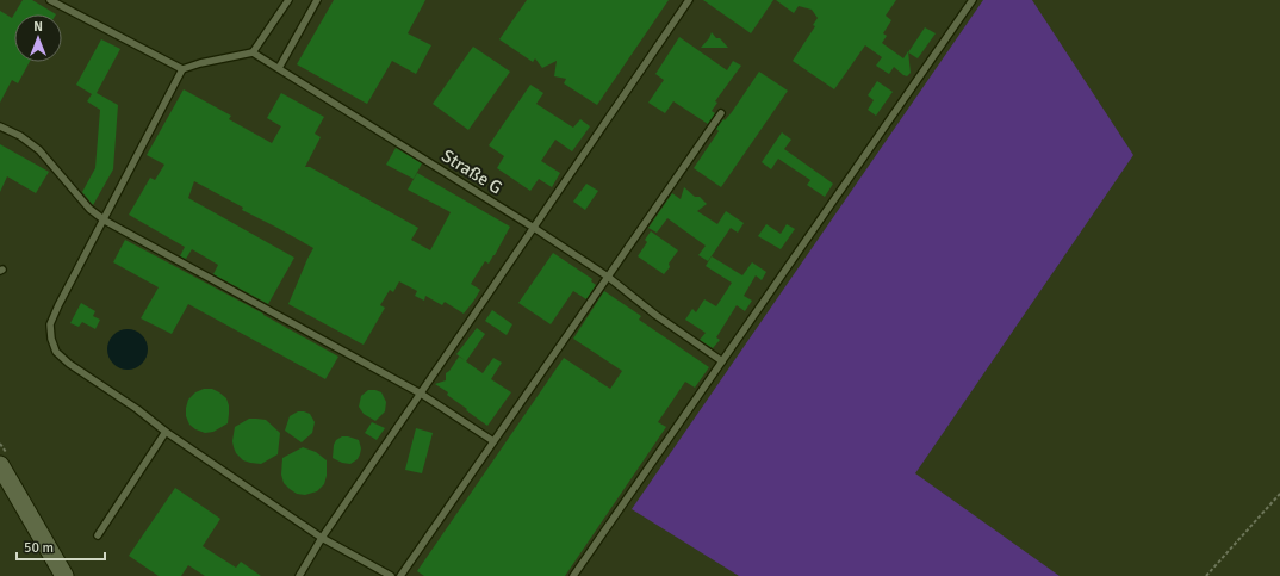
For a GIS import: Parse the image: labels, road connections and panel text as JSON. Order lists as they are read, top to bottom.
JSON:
{
  "streets": {
    "lane": ["Straße G"]
  },
  "scale_bar": "50 m",
  "north": "top"
}
